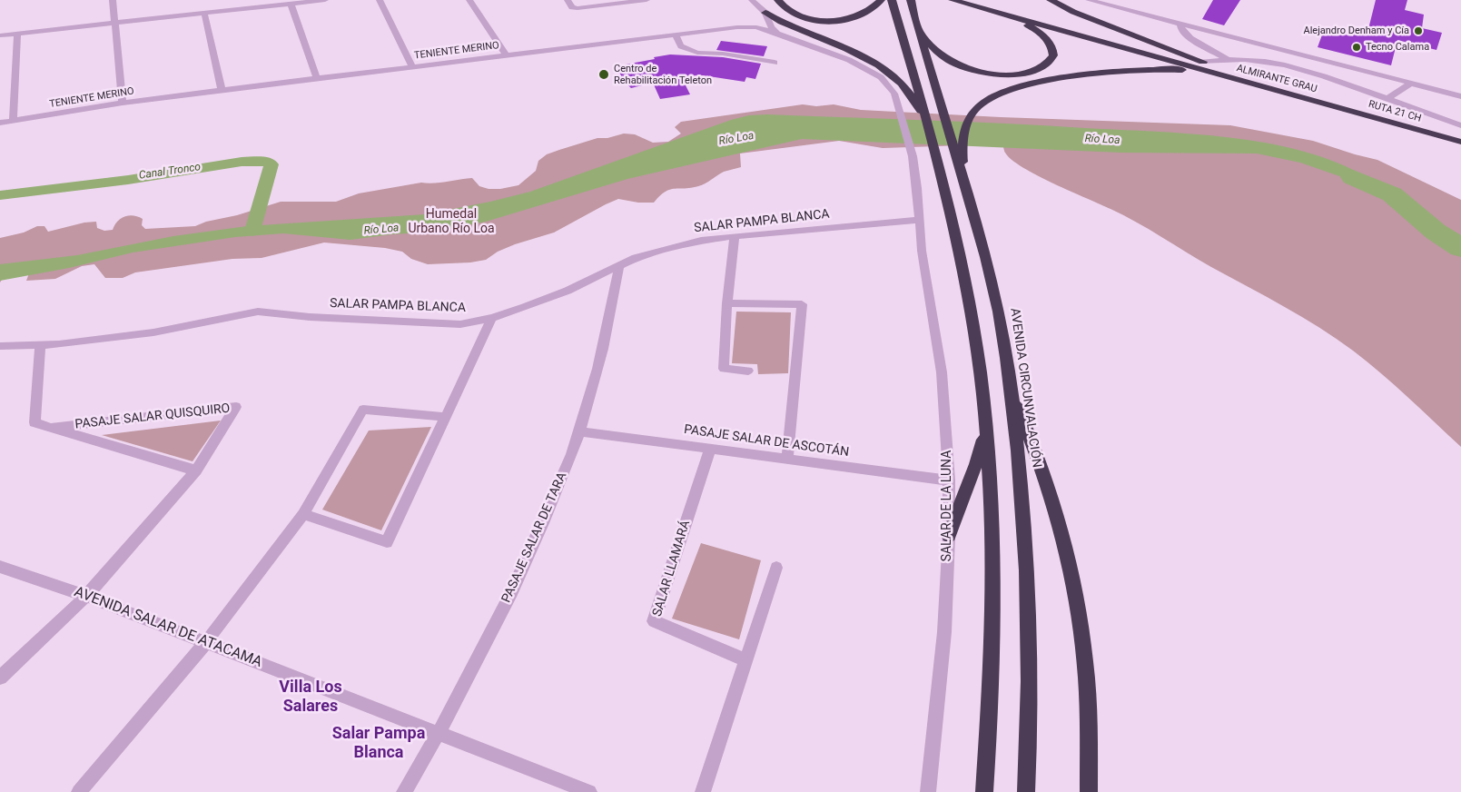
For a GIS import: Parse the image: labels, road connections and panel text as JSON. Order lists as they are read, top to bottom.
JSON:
{
  "streets": {
    "highway": ["ALMIRANTE GRAU", "RUTA 21 CH", "AVENIDA CIRCUNVALACIÓN"],
    "street": [
      "TENIENTE MERINO",
      "SALAR PAMPA BLANCA",
      "PASAJE SALAR QUISQUIRO",
      "PASAJE SALAR DE ASCOTÁN",
      "SALAR DE LA LUNA",
      "PASAJE SALAR DE TARA",
      "SALAR LLAMARÁ",
      "AVENIDA SALAR DE ATACAMA"
    ]
  },
  "crossings": [
    ["TENIENTE MERINO", "SALAR DE LA LUNA"],
    ["ALMIRANTE GRAU", "RUTA 21 CH"],
    ["SALAR PAMPA BLANCA", "PASAJE SALAR QUISQUIRO"],
    ["SALAR PAMPA BLANCA", "SALAR DE LA LUNA"],
    ["SALAR PAMPA BLANCA", "PASAJE SALAR DE TARA"],
    ["PASAJE SALAR QUISQUIRO", "AVENIDA SALAR DE ATACAMA"],
    ["PASAJE SALAR DE ASCOTÁN", "SALAR DE LA LUNA"],
    ["PASAJE SALAR DE ASCOTÁN", "PASAJE SALAR DE TARA"],
    ["PASAJE SALAR DE ASCOTÁN", "SALAR LLAMARÁ"],
    ["PASAJE SALAR DE TARA", "AVENIDA SALAR DE ATACAMA"]
  ],
  "districts": ["Villa Los Salares", "Salar Pampa Blanca"],
  "water": ["Río Loa", "Canal Tronco"],
  "parks": ["Humedal Urbano Río Loa"],
  "places": ["Alejandro Denham y Cía", "Tecno Calama", "Centro de Rehabilitación Teleton"]
}
